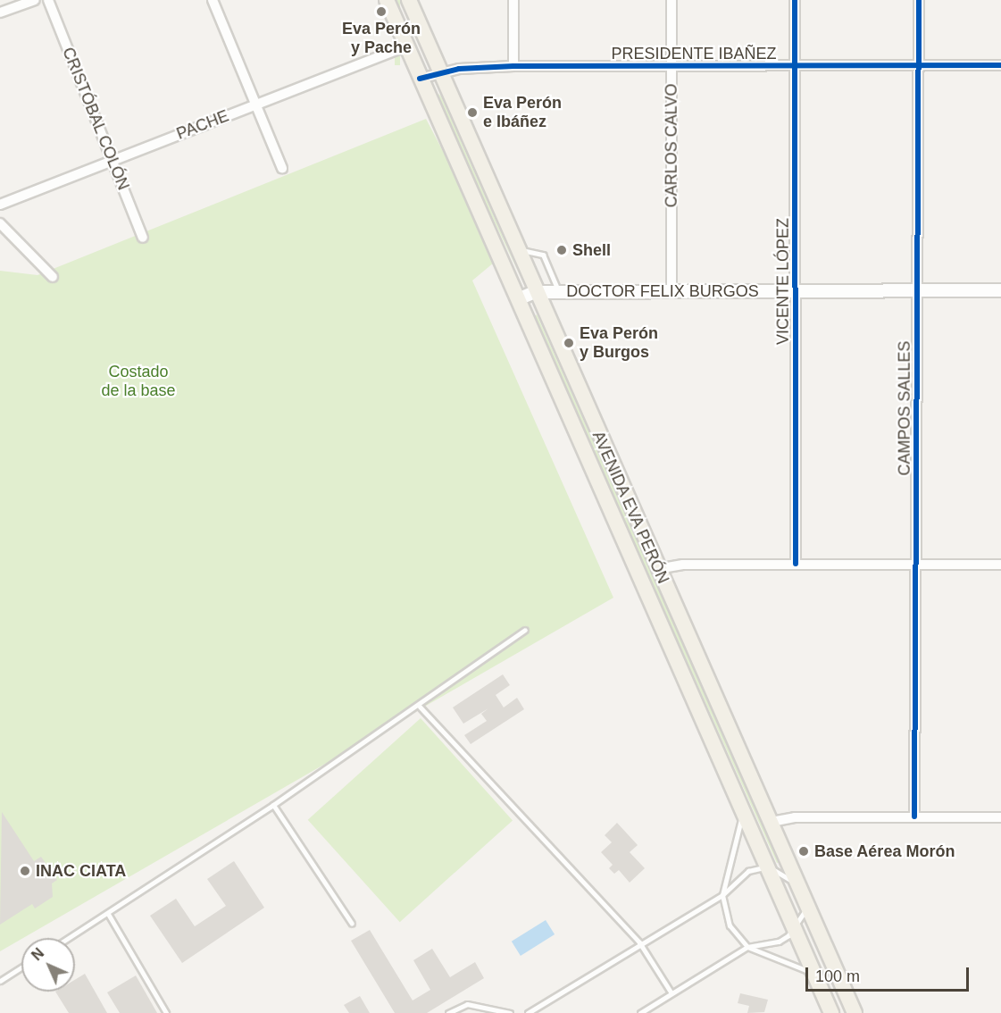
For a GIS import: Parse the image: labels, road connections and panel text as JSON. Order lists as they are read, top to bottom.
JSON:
{
  "streets": {
    "main road": ["AVENIDA EVA PERÓN"],
    "street": [
      "PRESIDENTE IBAÑEZ",
      "CRISTÓBAL COLÓN",
      "PACHE",
      "CARLOS CALVO",
      "VICENTE LÓPEZ",
      "DOCTOR FELIX BURGOS",
      "CAMPOS SALLES"
    ]
  },
  "crossings": [
    ["PRESIDENTE IBAÑEZ", "CARLOS CALVO"],
    ["PRESIDENTE IBAÑEZ", "VICENTE LÓPEZ"],
    ["PRESIDENTE IBAÑEZ", "CAMPOS SALLES"],
    ["PRESIDENTE IBAÑEZ", "AVENIDA EVA PERÓN"],
    ["CRISTÓBAL COLÓN", "PACHE"],
    ["PACHE", "AVENIDA EVA PERÓN"],
    ["CARLOS CALVO", "DOCTOR FELIX BURGOS"],
    ["VICENTE LÓPEZ", "DOCTOR FELIX BURGOS"],
    ["DOCTOR FELIX BURGOS", "CAMPOS SALLES"],
    ["DOCTOR FELIX BURGOS", "AVENIDA EVA PERÓN"]
  ],
  "parks": ["Costado de la base"],
  "places": [
    "Eva Perón y Pache",
    "Eva Perón e Ibáñez",
    "Shell",
    "Eva Perón y Burgos",
    "Base Aérea Morón",
    "INAC CIATA"
  ],
  "scale_bar": "100 m",
  "north": "top left"
}
